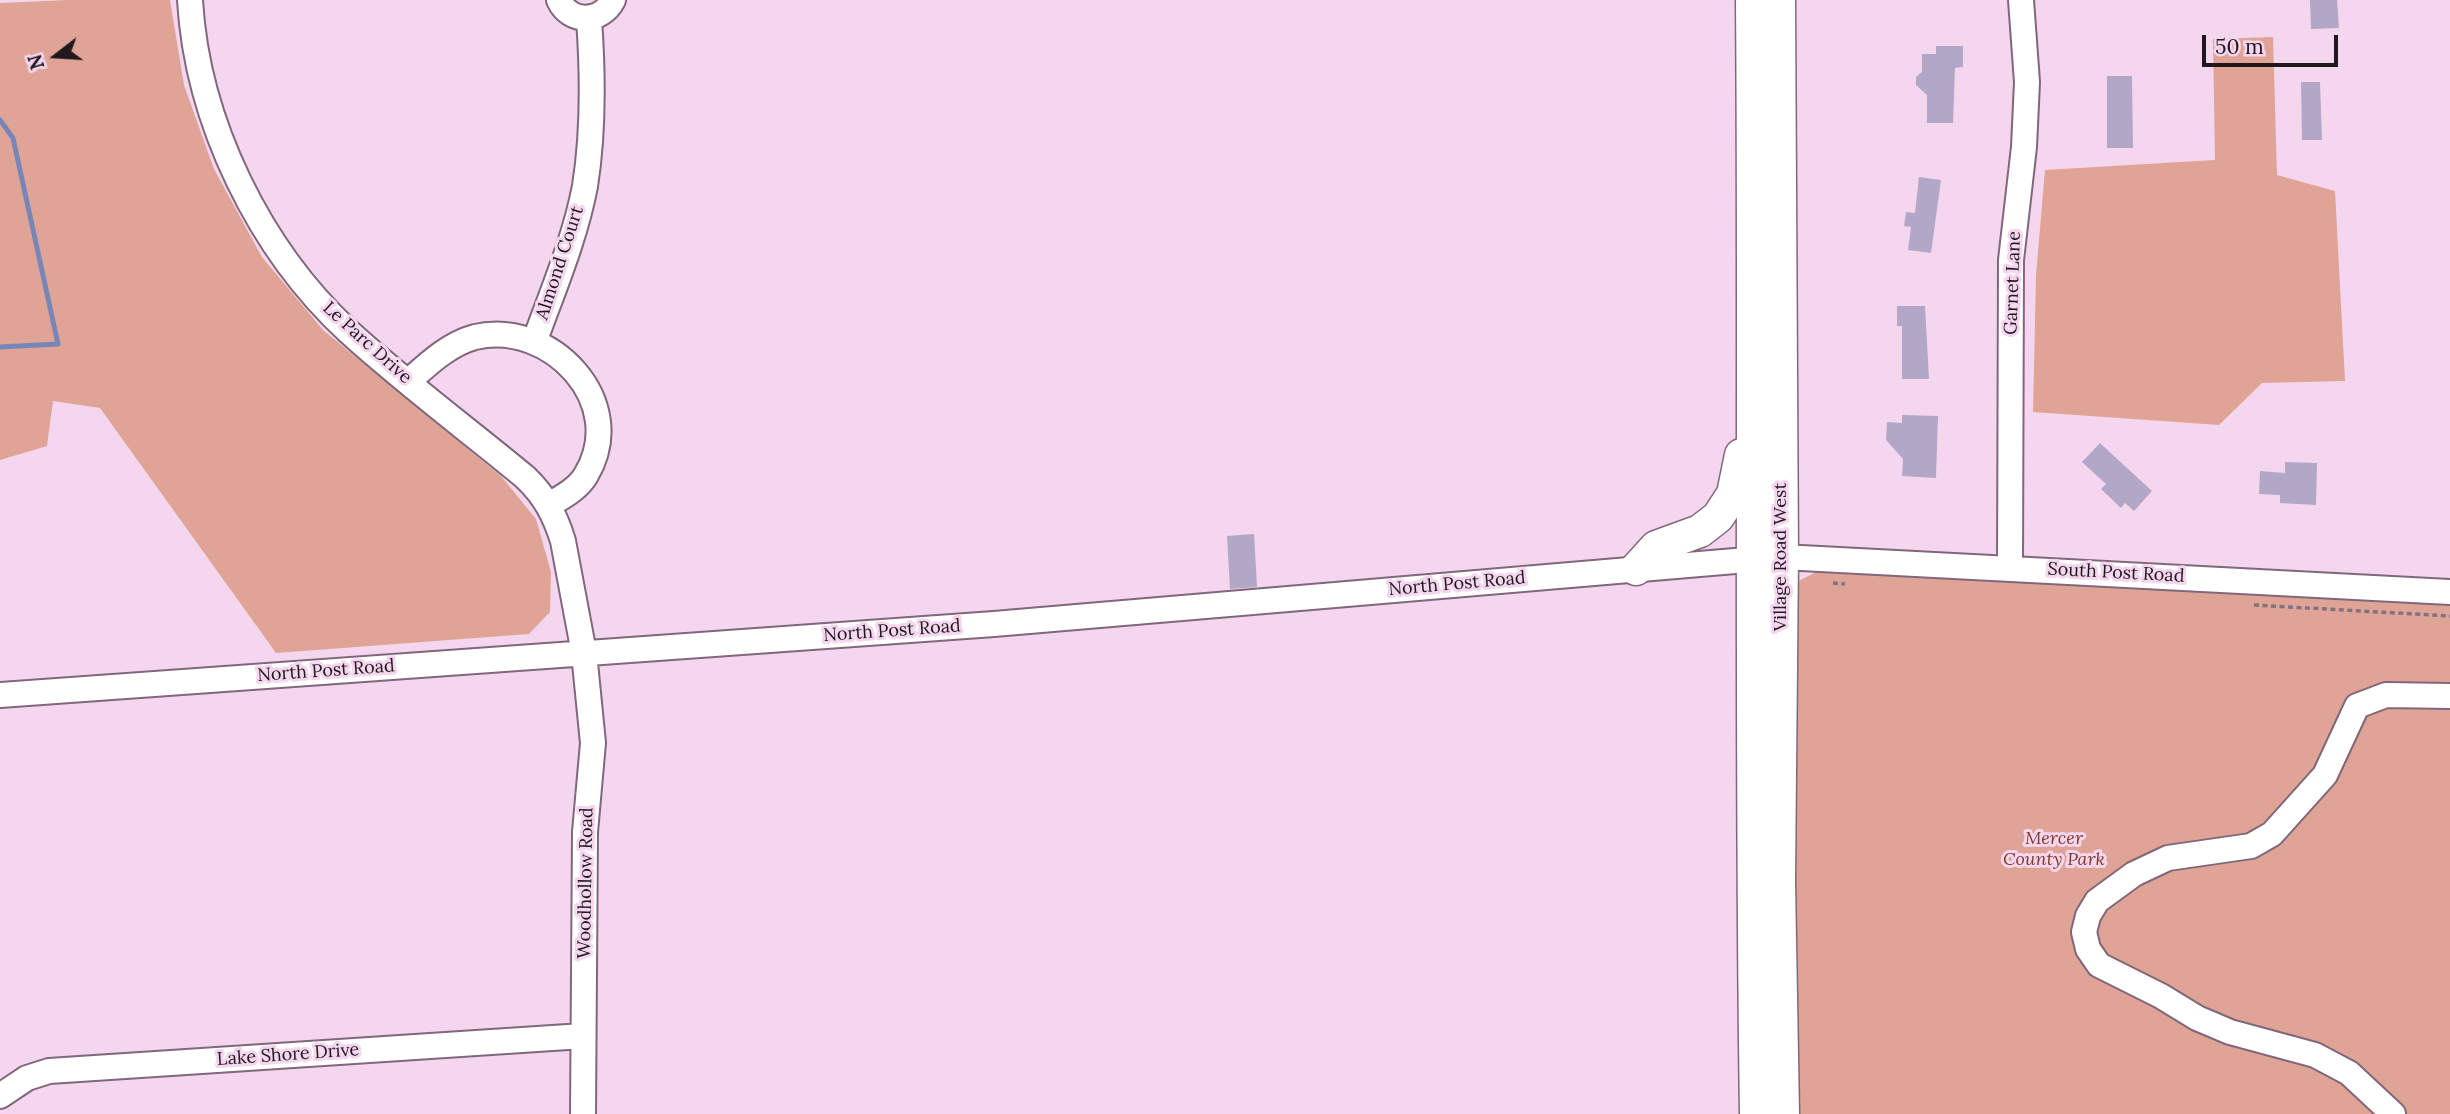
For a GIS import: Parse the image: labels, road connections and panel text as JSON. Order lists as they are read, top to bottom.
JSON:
{
  "streets": {
    "main road": ["Village Road West"],
    "street": [
      "Almond Court",
      "Garnet Lane",
      "Le Parc Drive",
      "South Post Road",
      "North Post Road",
      "Woodhollow Road",
      "Lake Shore Drive"
    ]
  },
  "crossings": [
    ["Garnet Lane", "South Post Road"],
    ["Le Parc Drive", "North Post Road"],
    ["Le Parc Drive", "Woodhollow Road"],
    ["Village Road West", "South Post Road"],
    ["Village Road West", "North Post Road"],
    ["South Post Road", "North Post Road"],
    ["North Post Road", "Woodhollow Road"],
    ["Woodhollow Road", "Lake Shore Drive"]
  ],
  "parks": ["Mercer County Park"],
  "scale_bar": "50 m",
  "north": "left"
}
